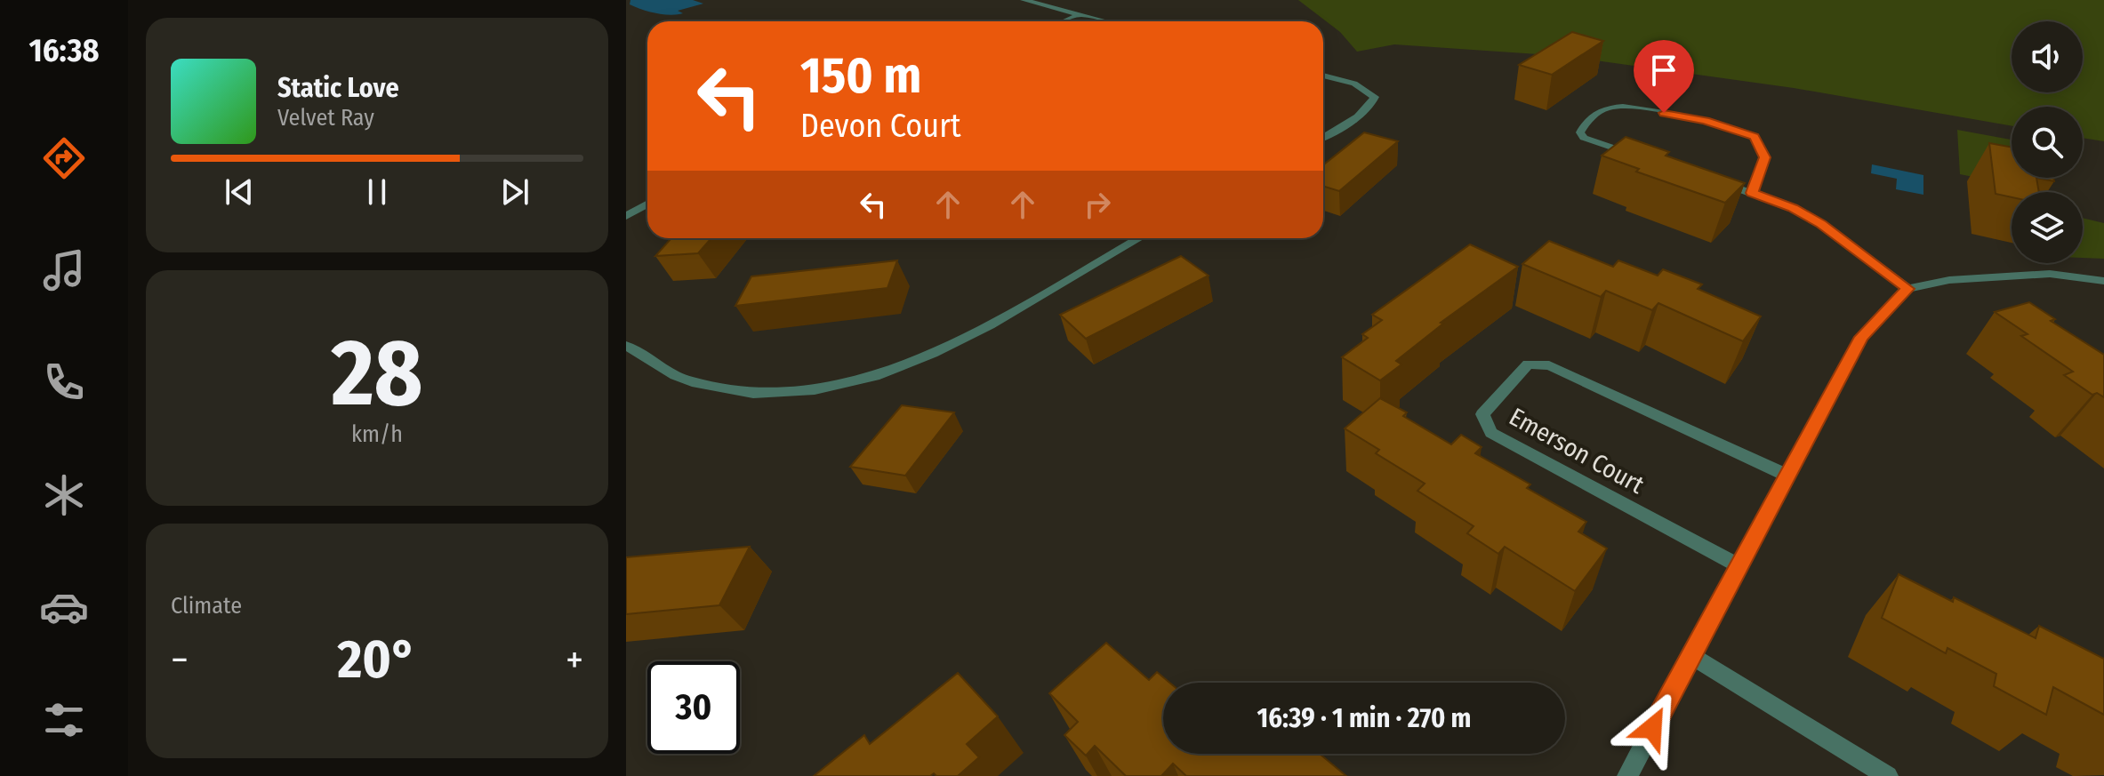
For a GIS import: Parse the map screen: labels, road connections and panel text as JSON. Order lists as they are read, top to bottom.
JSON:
{
  "streets": {
    "street": ["Emerson Court"]
  },
  "page": {
    "tabs": "16:38",
    "turn": ["150 m", "Devon Court"],
    "song": ["Static Love", "Velvet Ray"],
    "tile": [
      ["28", "km/h"],
      "Climate"
    ],
    "heat": ["−", "20°", "+"],
    "limit": "30",
    "trip": "16:39 · 1 min · 270 m"
  }
}
